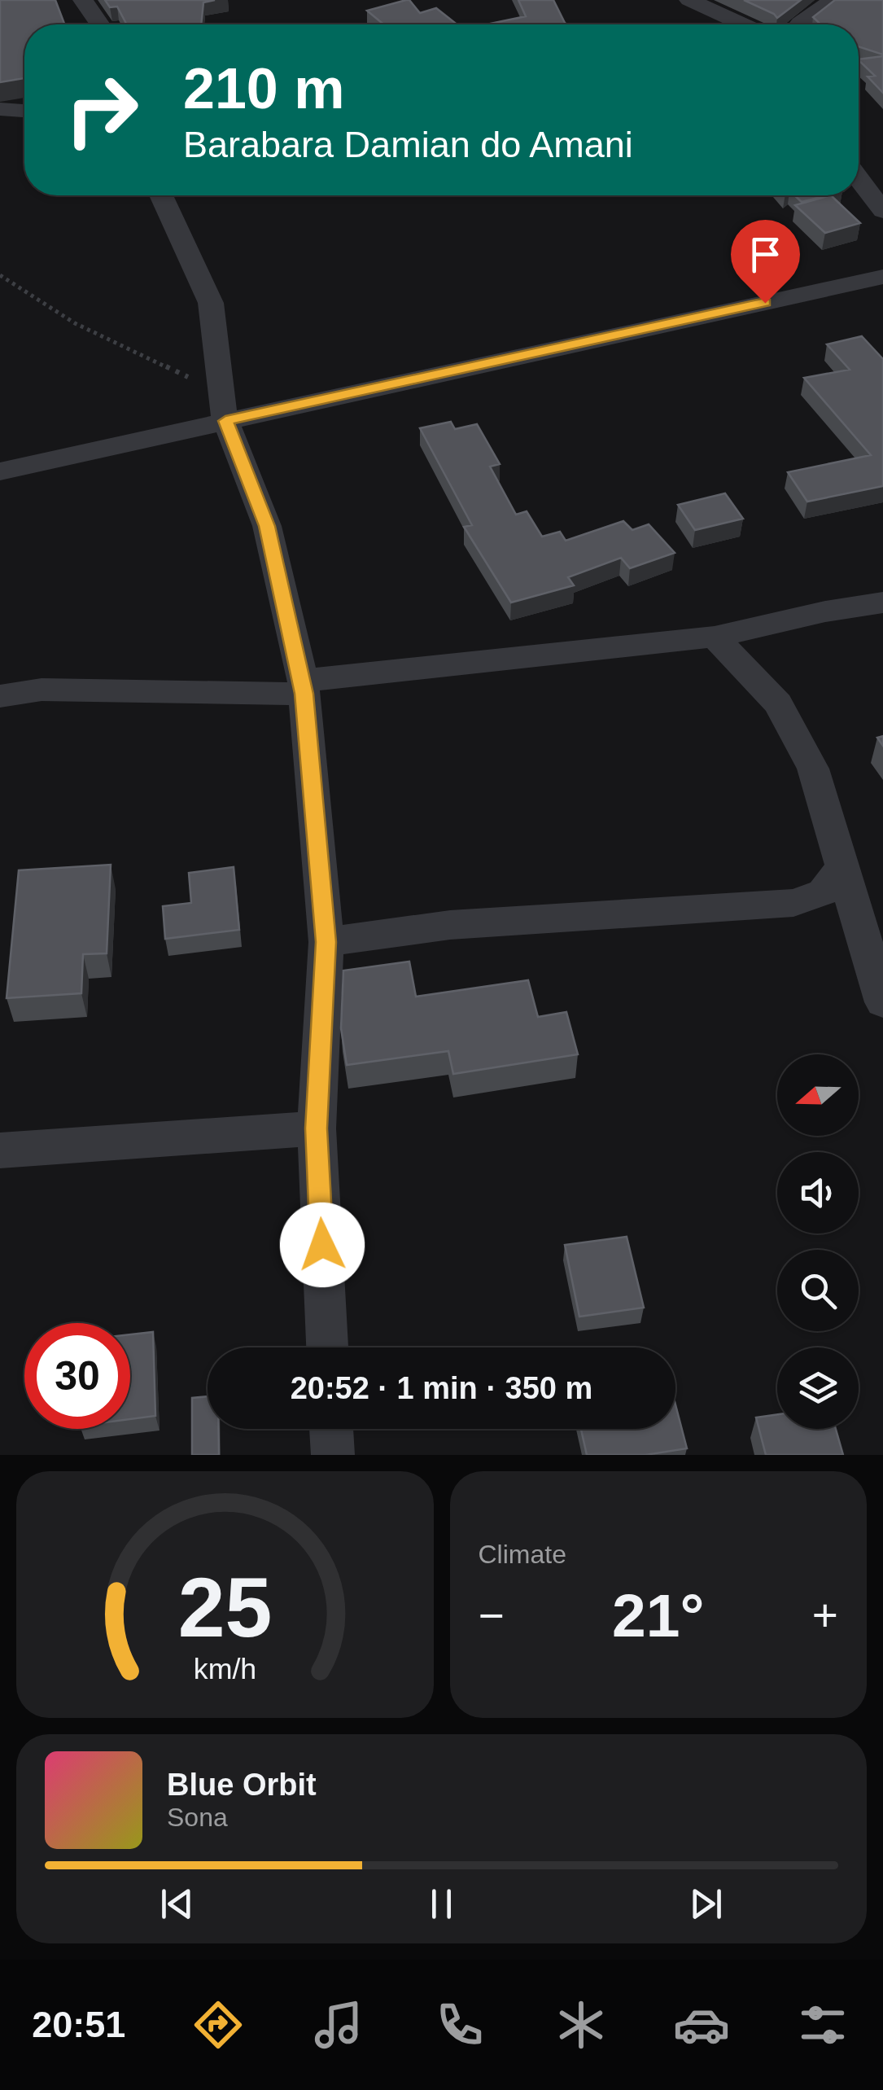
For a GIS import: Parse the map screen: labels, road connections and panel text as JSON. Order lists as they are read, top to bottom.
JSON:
{
  "north": "left",
  "page": {
    "turn": ["210 m", "Barabara Damian do Amani"],
    "limit": "30",
    "trip": "20:52 · 1 min · 350 m",
    "tile": "Climate",
    "heat": ["−", "21°", "+"],
    "song": ["Blue Orbit", "Sona"],
    "tabs": "20:51",
    "gauge": ["25", "km/h"]
  }
}
